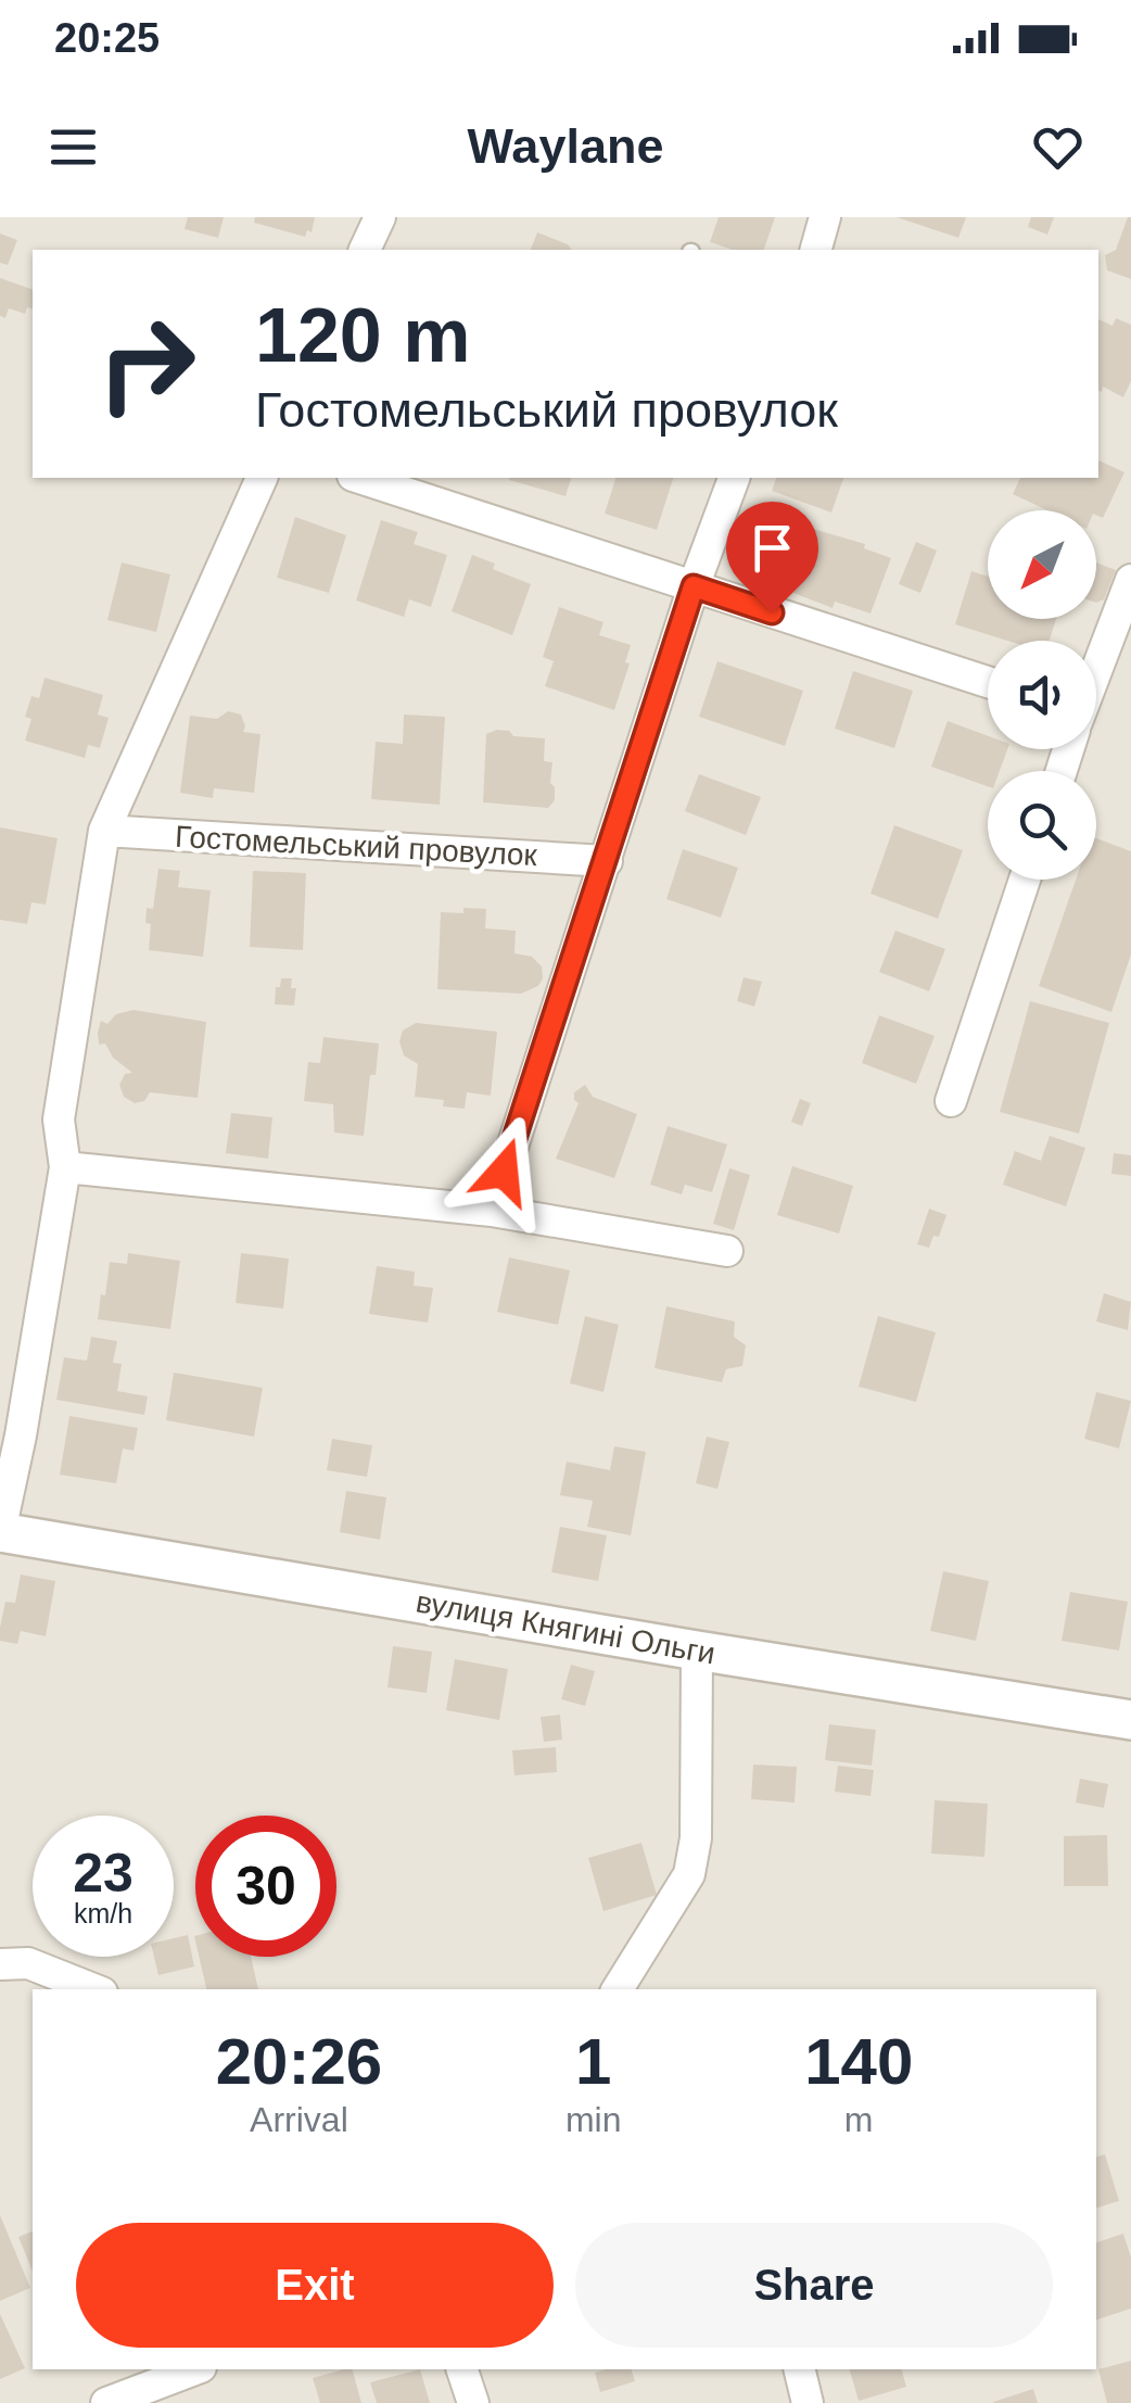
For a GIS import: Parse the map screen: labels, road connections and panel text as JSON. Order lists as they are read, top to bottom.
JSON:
{
  "streets": {
    "street": ["Гостомельський провулок", "вулиця Княгині Ольги"]
  },
  "north": "bottom left",
  "page": {
    "status": "20:25",
    "header": "Waylane",
    "turn": ["120 m", "Гостомельський провулок"],
    "speed": "23 km/h",
    "limit": "30",
    "eta": [
      "20:26",
      "Arrival",
      "1",
      "min",
      "140",
      "m"
    ],
    "buttons": ["Exit", "Share"]
  }
}
